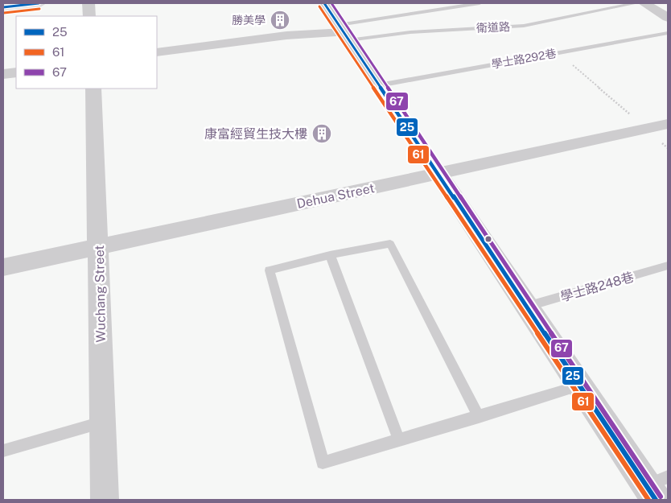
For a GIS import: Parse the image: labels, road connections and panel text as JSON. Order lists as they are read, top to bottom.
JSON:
{
  "streets": {
    "street": ["衛道路", "Dehua Street", "Wuchang Street"],
    "lane": ["學士路292巷", "學士路248巷"]
  },
  "crossings": [
    ["Dehua Street", "Wuchang Street"]
  ],
  "places": {
    "building": ["勝美學", "康富經貿生技大樓"]
  },
  "lines": ["transit line 25", "transit line 67", "transit line 61"],
  "legend": ["25", "61", "67"]
}
